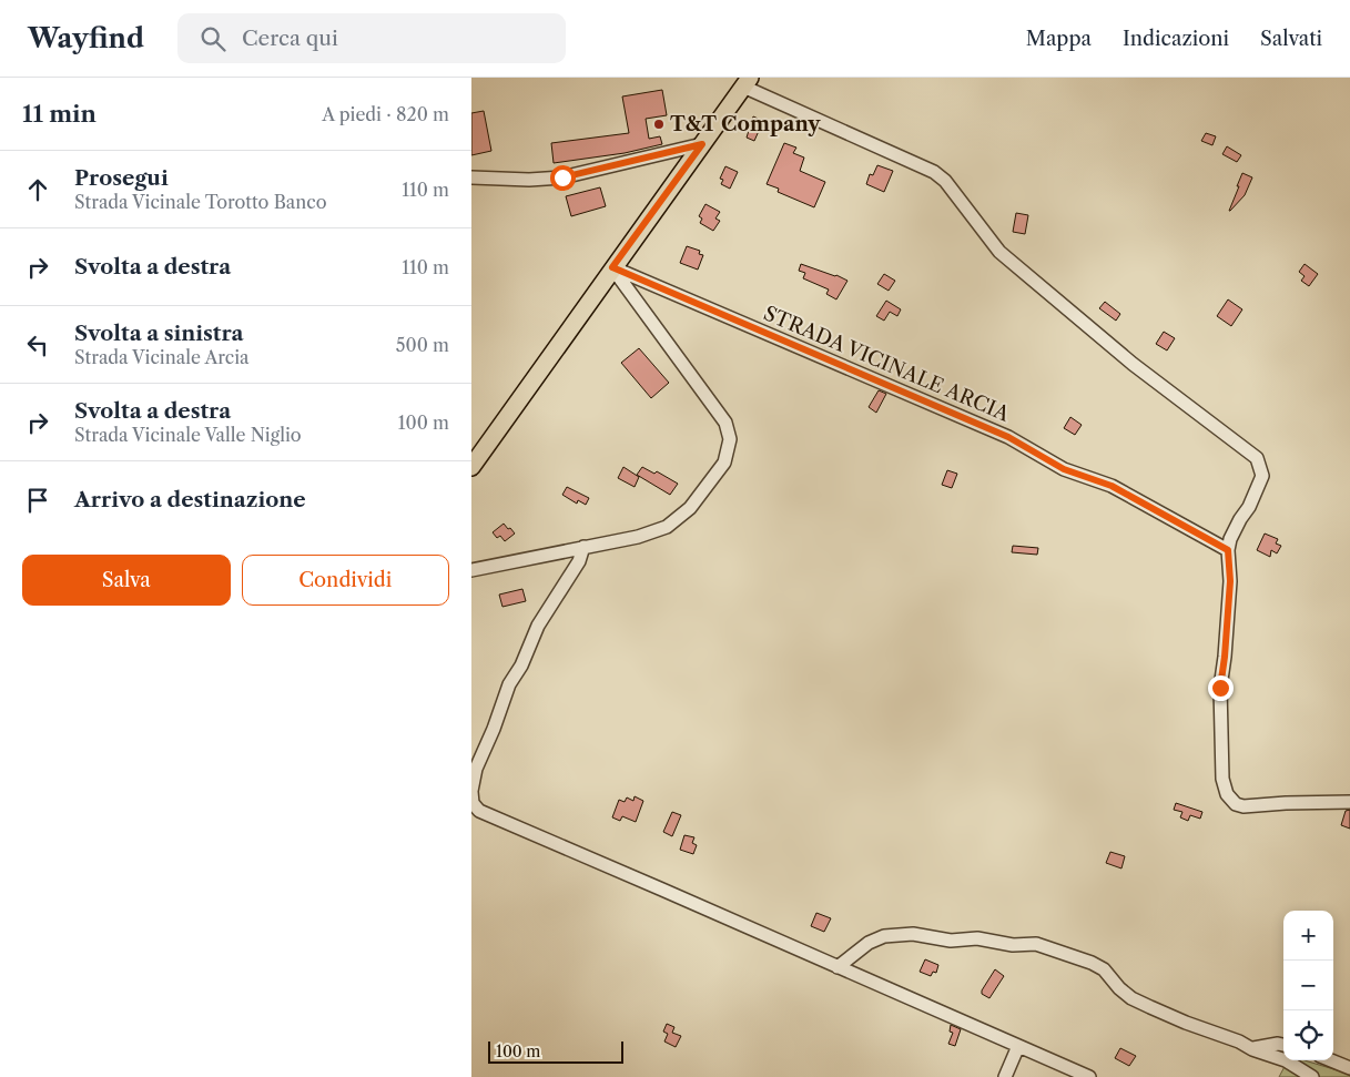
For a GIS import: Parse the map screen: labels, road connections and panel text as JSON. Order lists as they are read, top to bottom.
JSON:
{
  "streets": {
    "street": ["STRADA VICINALE ARCIA"]
  },
  "places": ["T&T Company"],
  "scale_bar": "100 m",
  "page": {
    "header": "Wayfind",
    "search": "Cerca qui",
    "nav": ["Mappa", "Indicazioni", "Salvati"],
    "heading": ["11 min", "A piedi · 820 m"],
    "list": [
      ["Prosegui", "Strada Vicinale Torotto Banco", "110 m"],
      ["Svolta a destra", "110 m"],
      ["Svolta a sinistra", "Strada Vicinale Arcia", "500 m"],
      ["Svolta a destra", "Strada Vicinale Valle Niglio", "100 m"],
      "Arrivo a destinazione"
    ],
    "buttons": ["Salva", "Condividi"],
    "map_buttons": ["+", "−"],
    "scale": "100 m"
  }
}
